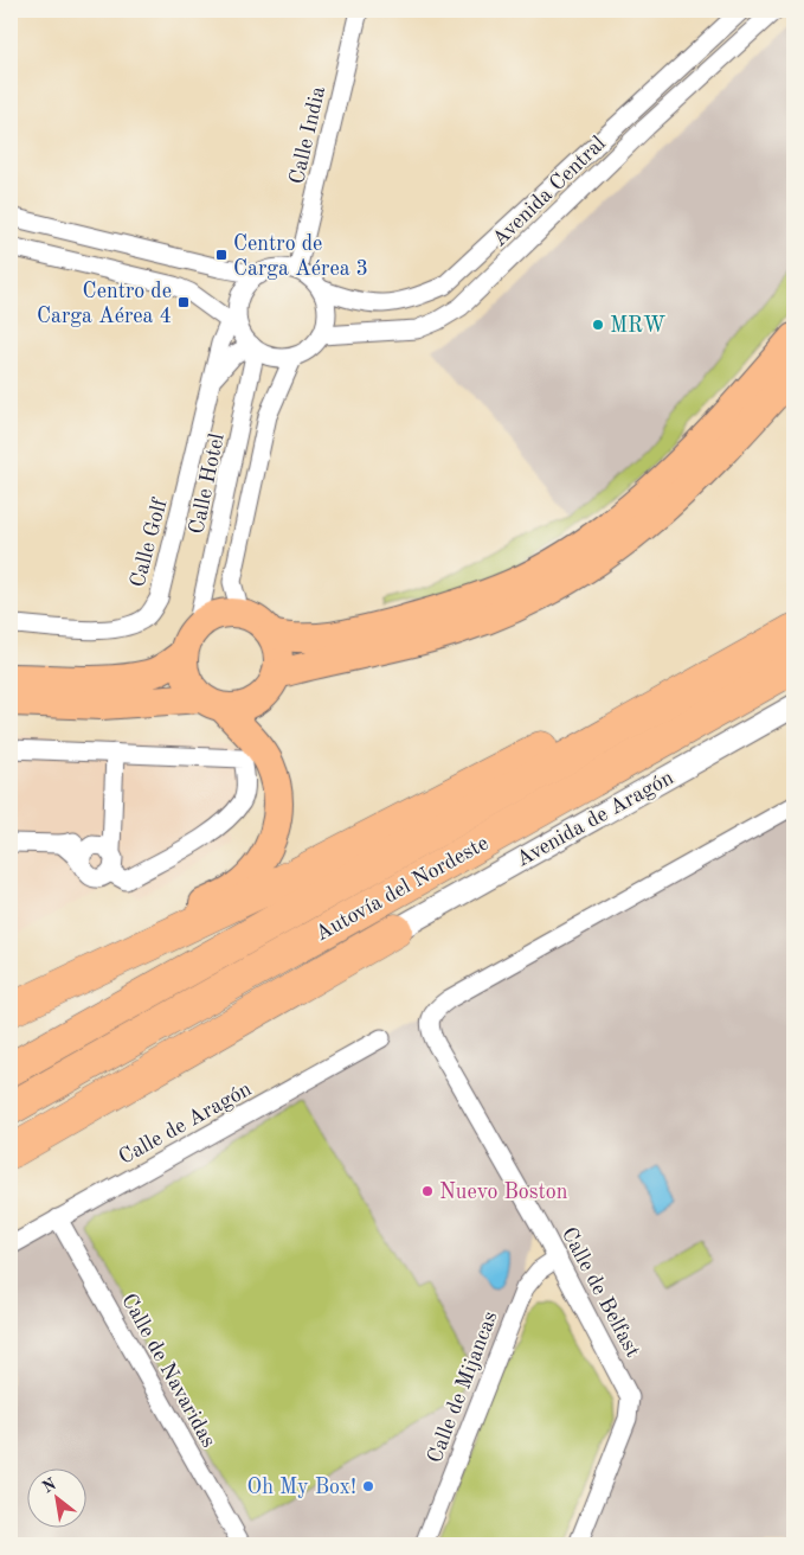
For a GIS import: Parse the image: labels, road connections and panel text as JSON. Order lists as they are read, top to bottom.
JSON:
{
  "streets": {
    "highway": ["Autovía del Nordeste"],
    "street": [
      "Calle India",
      "Avenida Central",
      "Calle Hotel",
      "Calle Golf",
      "Avenida de Aragón",
      "Calle de Aragón",
      "Calle de Belfast",
      "Calle de Navaridas",
      "Calle de Mijancas"
    ]
  },
  "crossings": [
    ["Calle India", "Avenida Central"],
    ["Calle India", "Calle Hotel"],
    ["Calle India", "Calle Golf"],
    ["Avenida Central", "Calle Hotel"],
    ["Avenida Central", "Calle Golf"],
    ["Calle Hotel", "Calle Golf"],
    ["Calle de Aragón", "Calle de Navaridas"],
    ["Calle de Belfast", "Calle de Mijancas"]
  ],
  "places": {
    "transit": ["Centro de Carga Aérea 3", "Centro de Carga Aérea 4"],
    "other": ["MRW", "Nuevo Boston", "Oh My Box!"]
  },
  "north": "top left"
}
